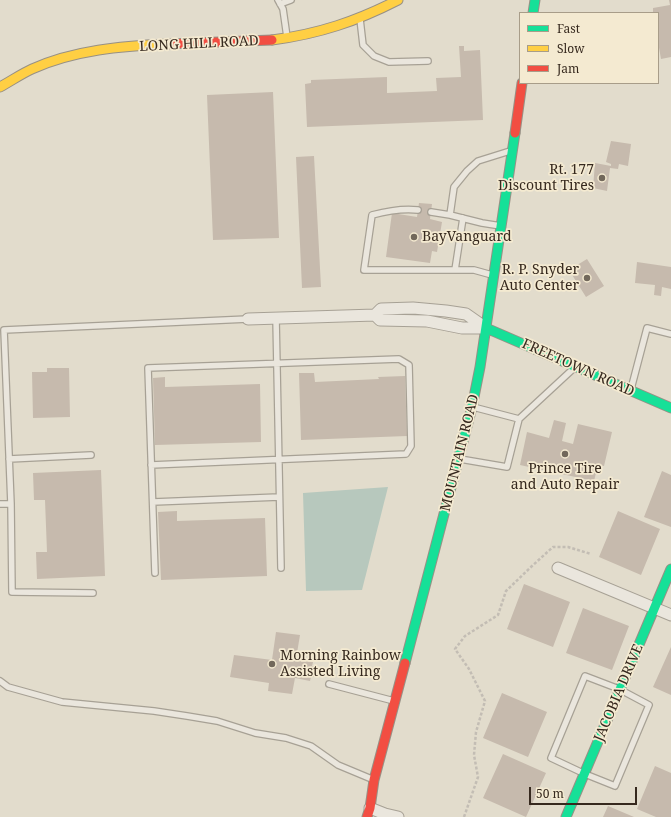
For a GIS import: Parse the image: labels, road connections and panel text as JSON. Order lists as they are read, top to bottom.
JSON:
{
  "streets": {
    "street": [
      "LONG HILL ROAD",
      "FREETOWN ROAD",
      "MOUNTAIN ROAD",
      "JACOBIA DRIVE"
    ]
  },
  "crossings": [
    ["FREETOWN ROAD", "MOUNTAIN ROAD"]
  ],
  "places": [
    "Rt. 177 Discount Tires",
    "BayVanguard",
    "R. P. Snyder Auto Center",
    "Prince Tire and Auto Repair",
    "Morning Rainbow Assisted Living"
  ],
  "legend": ["Fast", "Slow", "Jam"],
  "scale_bar": "50 m"
}
